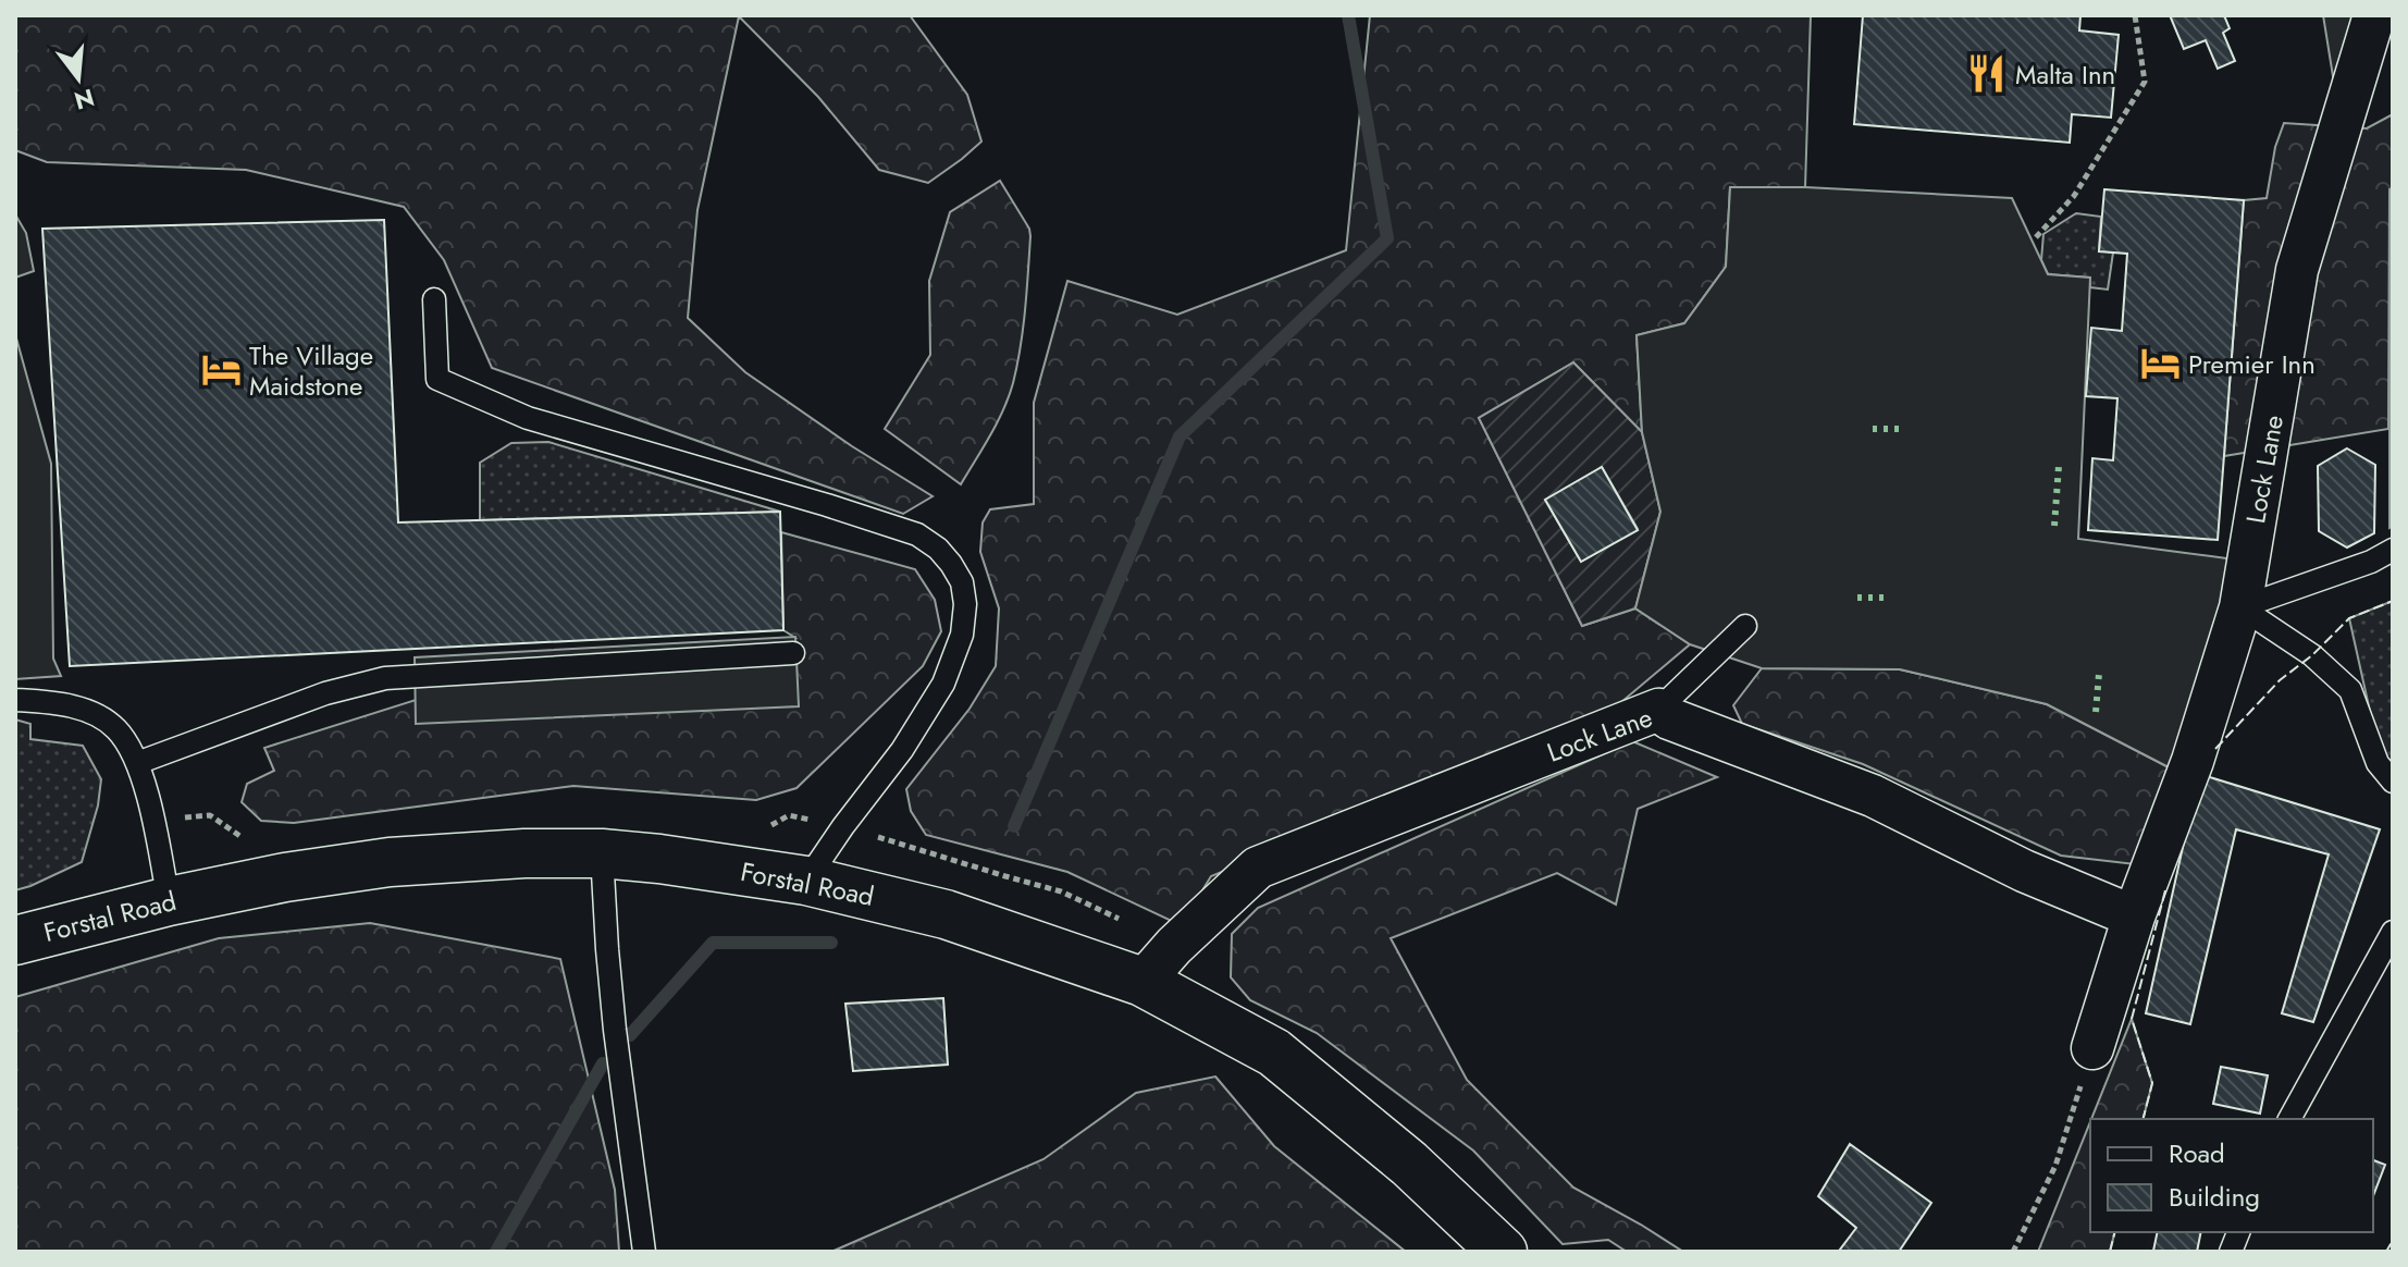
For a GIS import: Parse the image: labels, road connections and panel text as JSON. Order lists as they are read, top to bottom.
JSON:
{
  "streets": {
    "street": ["Lock Lane", "Forstal Road"]
  },
  "crossings": [
    ["Lock Lane", "Forstal Road"]
  ],
  "places": {
    "restaurant": ["Malta Inn"],
    "hotel": ["Premier Inn", "The Village Maidstone"]
  },
  "legend": ["Road", "Building"],
  "north": "bottom"
}
